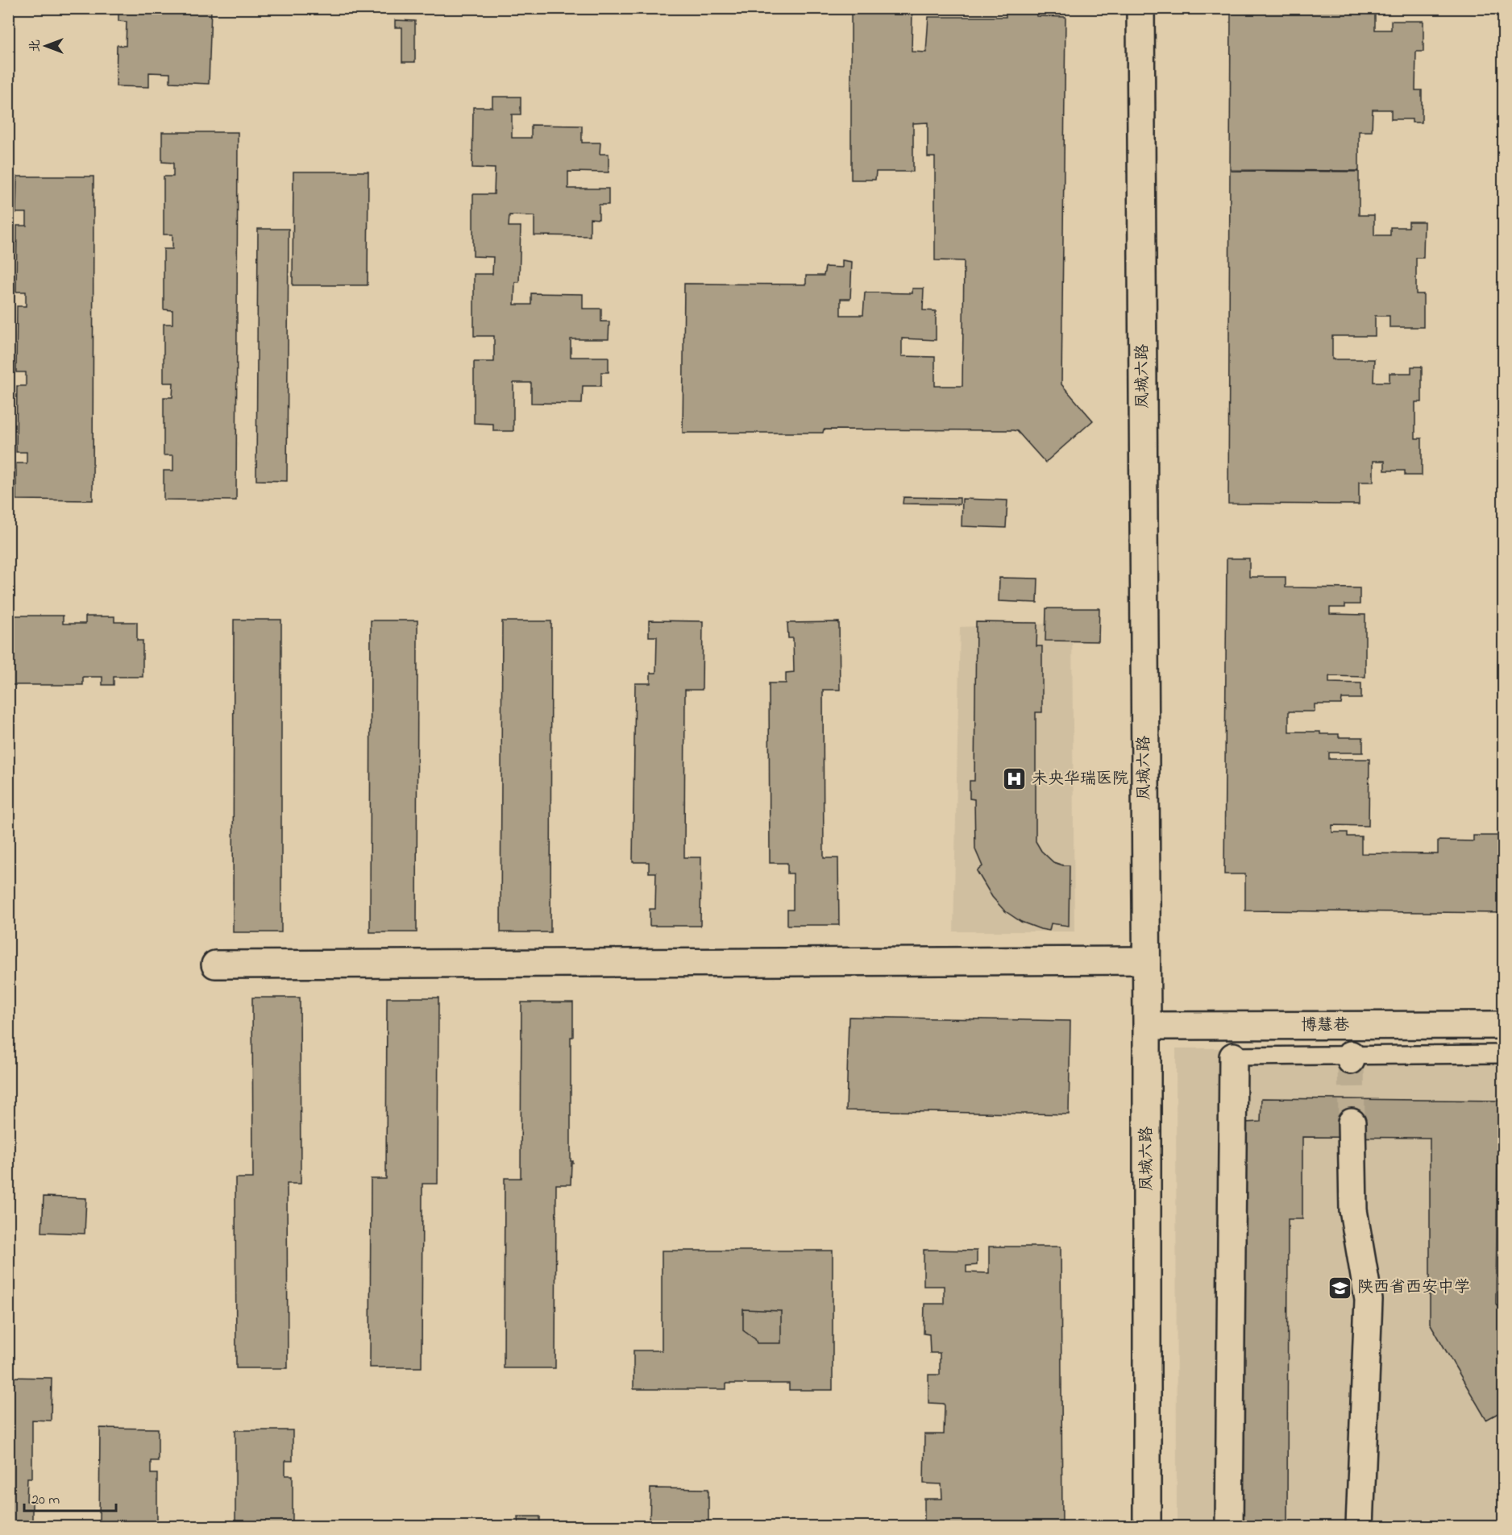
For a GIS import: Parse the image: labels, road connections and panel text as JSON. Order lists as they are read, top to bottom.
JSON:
{
  "streets": {
    "street": ["凤城六路", "博慧巷"]
  },
  "crossings": [
    ["凤城六路", "博慧巷"]
  ],
  "places": {
    "hospital": ["未央华瑞医院"],
    "school or university": ["陕西省西安中学"]
  },
  "scale_bar": "20 m",
  "north": "left"
}
